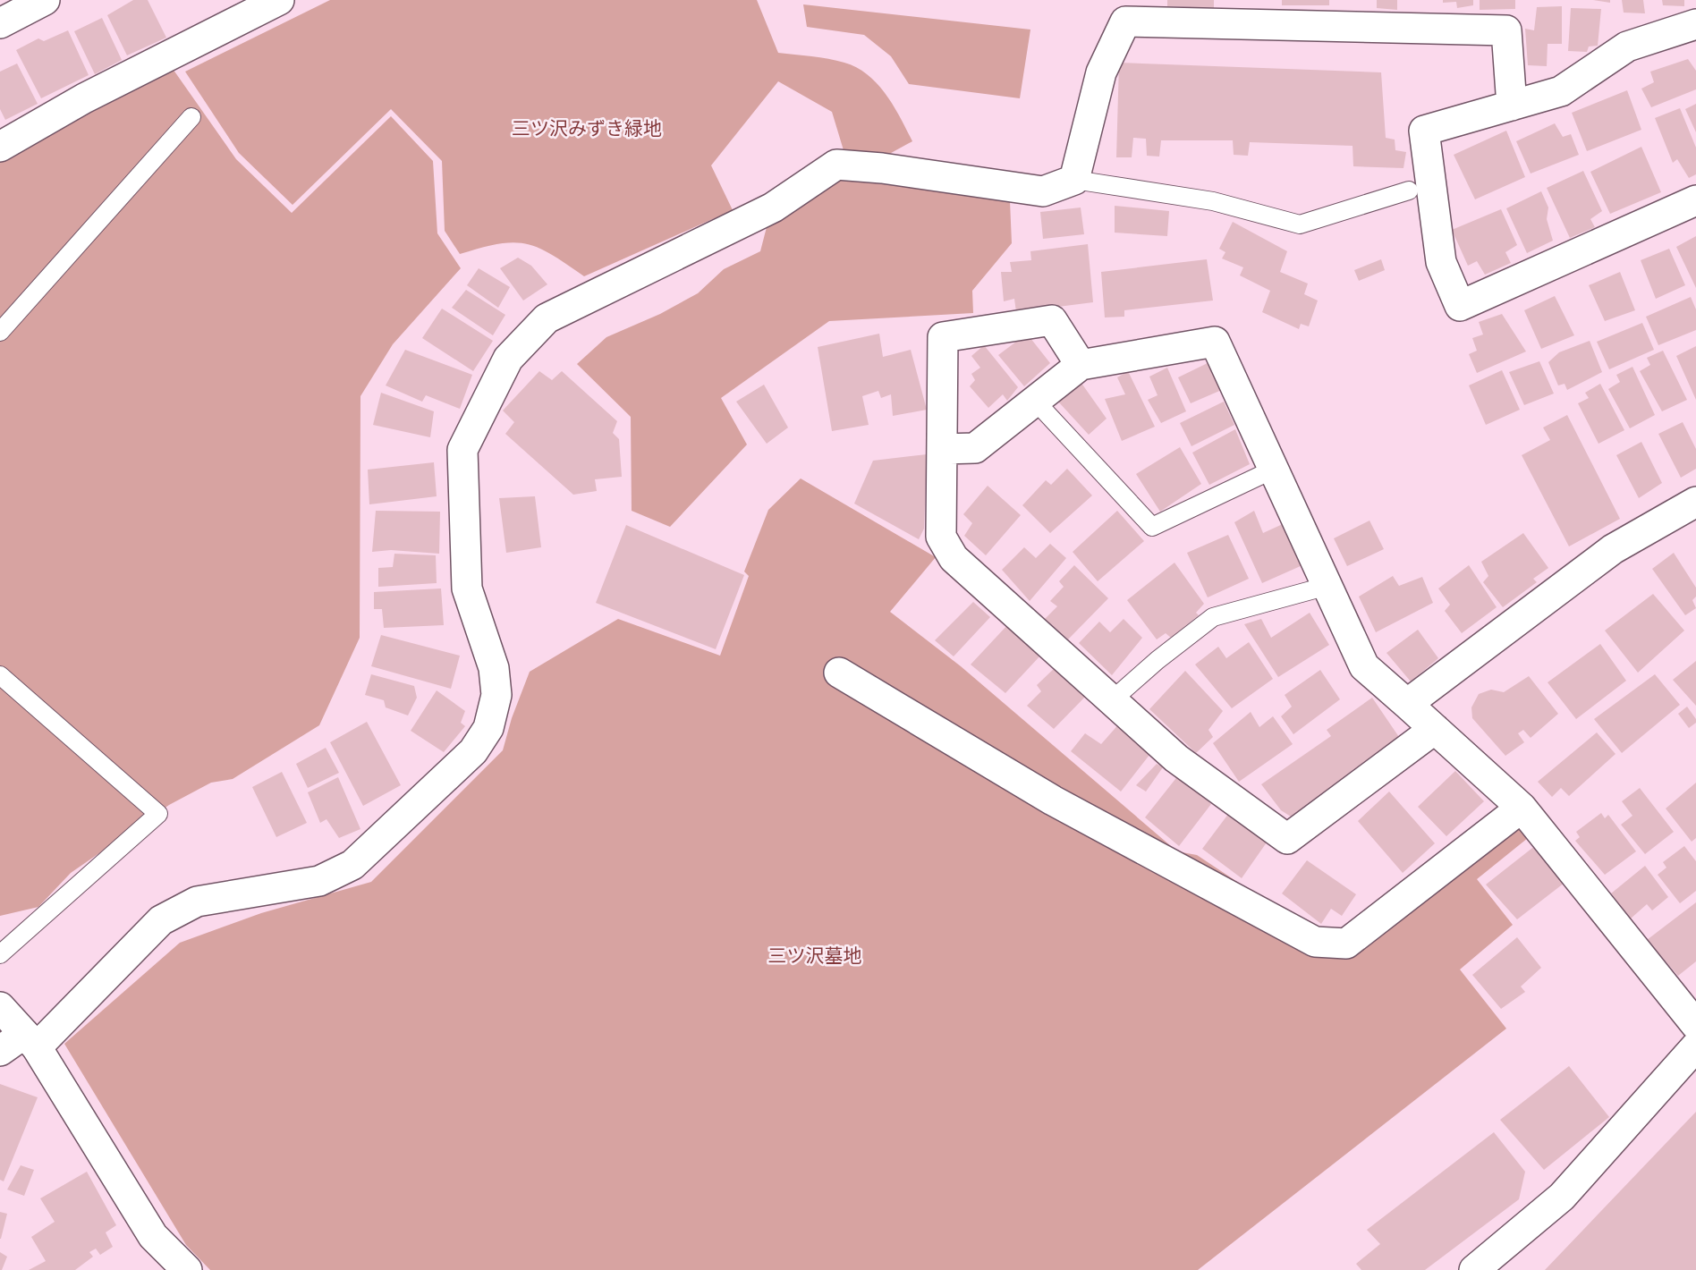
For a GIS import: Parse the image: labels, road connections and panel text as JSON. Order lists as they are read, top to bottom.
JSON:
{
  "parks": ["三ツ沢みずき緑地", "三ツ沢墓地"]
}
